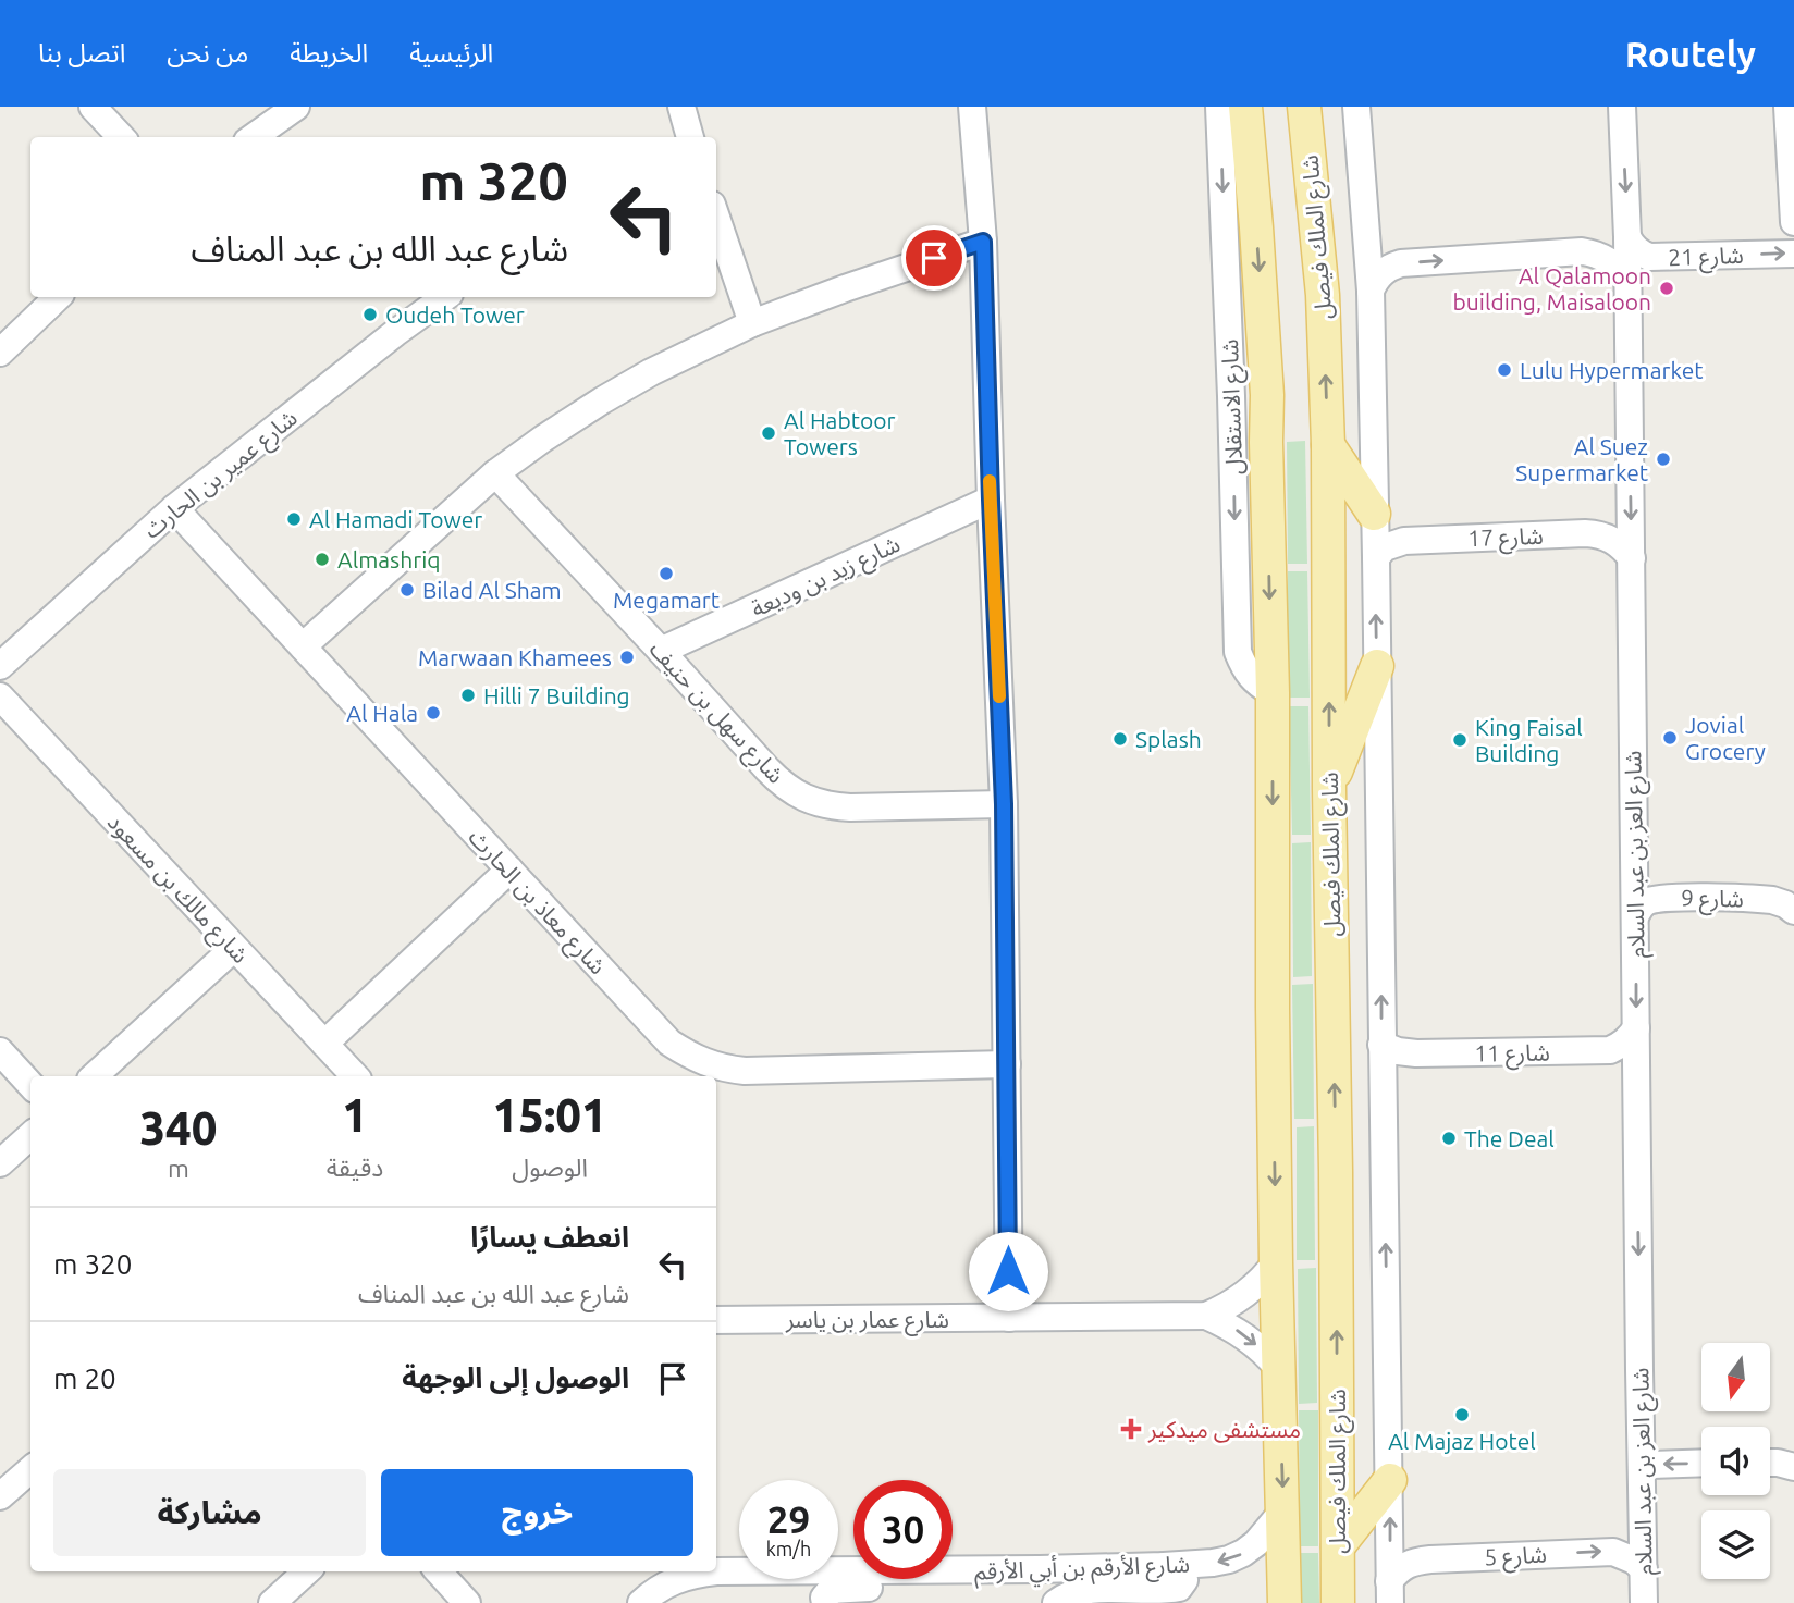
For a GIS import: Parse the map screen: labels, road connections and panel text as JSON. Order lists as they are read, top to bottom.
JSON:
{
  "streets": {
    "main road": ["شارع الملك فيصل"],
    "street": [
      "شارع 21",
      "شارع الاستقلال",
      "شارع عمير بن الحارث",
      "شارع 17",
      "شارع زيد بن وديعة",
      "شارع سهل بن حنيف",
      "شارع العز بن عبد السلام",
      "شارع مالك بن مسعود",
      "شارع 9",
      "شارع معاذ بن الحارث",
      "شارع 11",
      "شارع عمار بن ياسر",
      "شارع 5",
      "شارع الأرقم بن أبي الأرقم"
    ]
  },
  "crossings": [
    ["شارع الملك فيصل", "شارع 17"],
    ["شارع الملك فيصل", "شارع 11"],
    ["شارع الملك فيصل", "شارع 5"],
    ["شارع 21", "شارع العز بن عبد السلام"],
    ["شارع عمير بن الحارث", "شارع معاذ بن الحارث"],
    ["شارع 17", "شارع العز بن عبد السلام"],
    ["شارع زيد بن وديعة", "شارع سهل بن حنيف"],
    ["شارع العز بن عبد السلام", "شارع 9"],
    ["شارع العز بن عبد السلام", "شارع 11"],
    ["شارع العز بن عبد السلام", "شارع 5"]
  ],
  "one_way": [
    "شارع 21",
    "شارع الاستقلال",
    "شارع العز بن عبد السلام",
    "شارع 5"
  ],
  "places": {
    "other": [
      "Al Qalamoon building, Maisaloon",
      "Oudeh Tower",
      "Lulu Hypermarket",
      "Al Habtoor Towers",
      "Al Suez Supermarket",
      "Al Hamadi Tower",
      "Almashriq",
      "Megamart",
      "Bilad Al Sham",
      "Marwaan Khamees",
      "Hilli 7 Building",
      "Al Hala",
      "Jovial Grocery",
      "Splash",
      "King Faisal Building",
      "The Deal",
      "Al Majaz Hotel"
    ],
    "health": ["مستشفى ميدكير"]
  },
  "north": "bottom",
  "page": {
    "header": "Routely",
    "nav": [
      "الرئيسية",
      "الخريطة",
      "من نحن",
      "اتصل بنا"
    ],
    "turn": ["320 m", "شارع عبد الله بن عبد المناف"],
    "eta": [
      "15:01",
      "الوصول",
      "1",
      "دقيقة",
      "340",
      "m"
    ],
    "list": [
      {
        "name": "انعطف يسارًا",
        "note": "شارع عبد الله بن عبد المناف",
        "value": "320 m"
      },
      {
        "name": "الوصول إلى الوجهة",
        "value": "20 m"
      }
    ],
    "buttons": ["خروج", "مشاركة"],
    "speed": "29 km/h",
    "limit": "30"
  }
}
